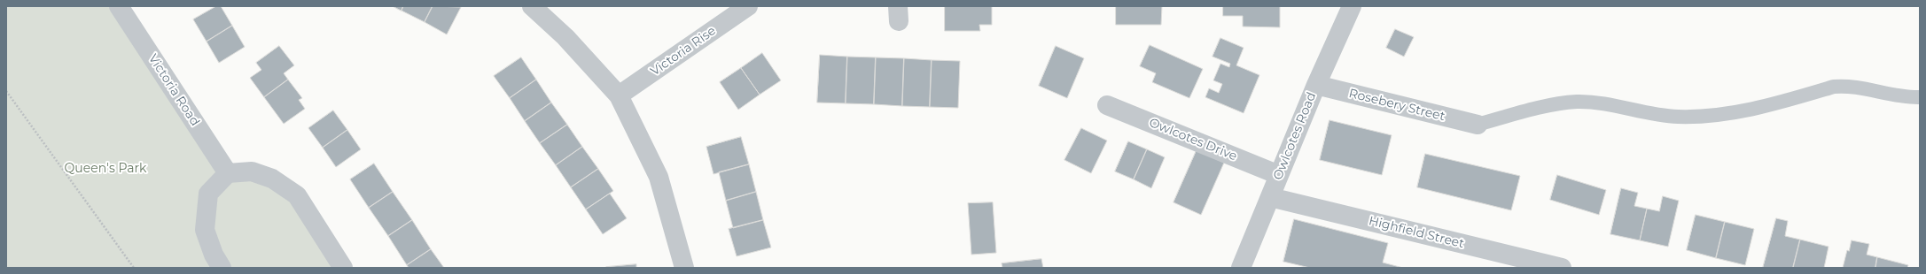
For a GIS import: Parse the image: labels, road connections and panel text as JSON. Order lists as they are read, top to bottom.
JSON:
{
  "streets": {
    "street": [
      "Victoria Rise",
      "Victoria Road",
      "Rosebery Street",
      "Owlcotes Road",
      "Owlcotes Drive",
      "Highfield Street"
    ]
  },
  "crossings": [
    ["Rosebery Street", "Owlcotes Road"],
    ["Owlcotes Road", "Owlcotes Drive"],
    ["Owlcotes Road", "Highfield Street"]
  ],
  "parks": ["Queen's Park"]
}
